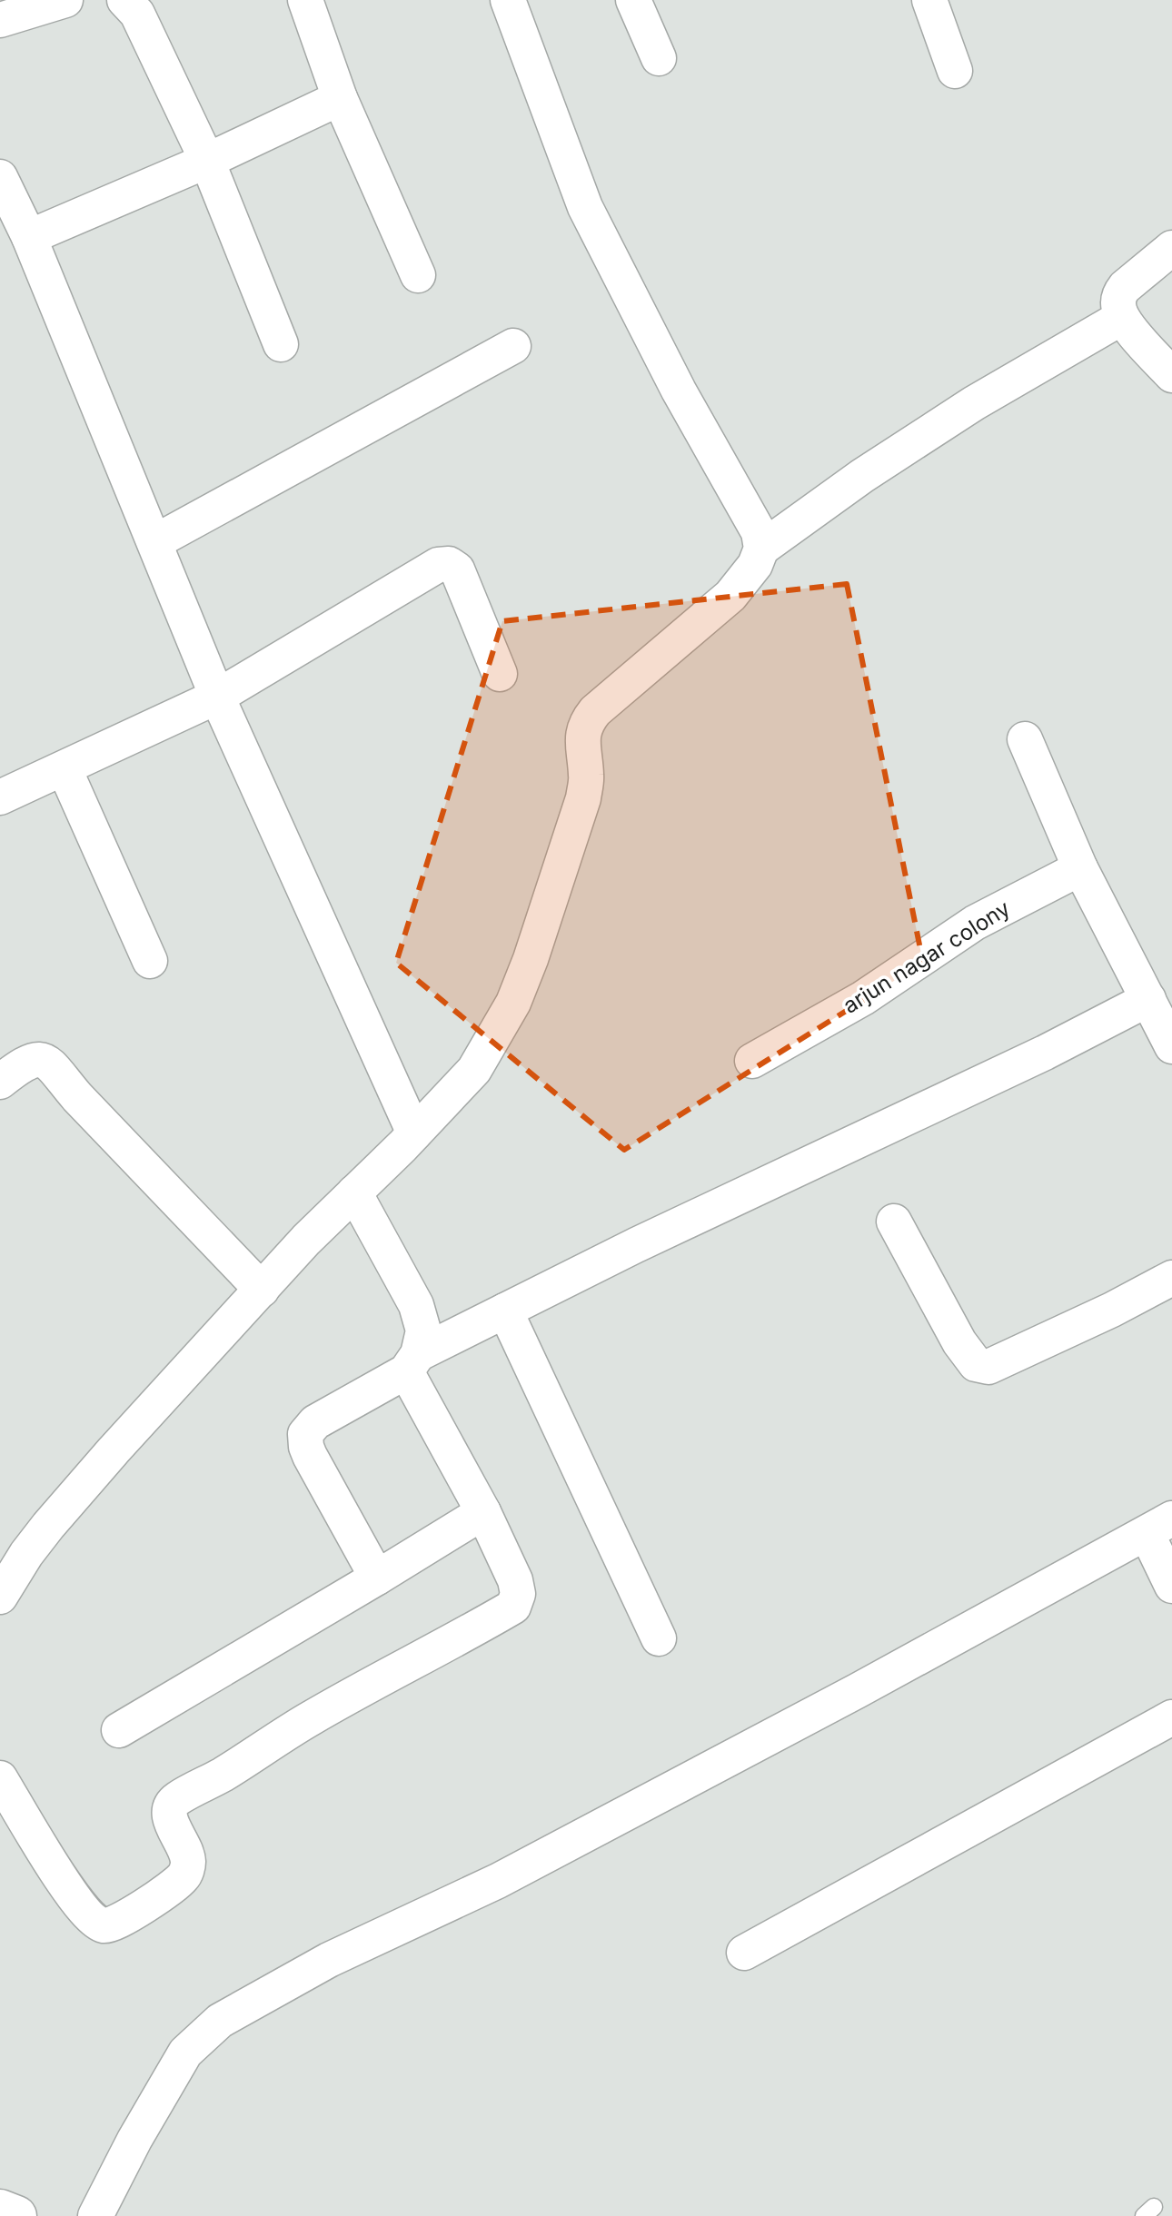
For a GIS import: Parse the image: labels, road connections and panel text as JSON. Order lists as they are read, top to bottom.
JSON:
{
  "streets": {
    "street": ["arjun nagar colony"]
  }
}
